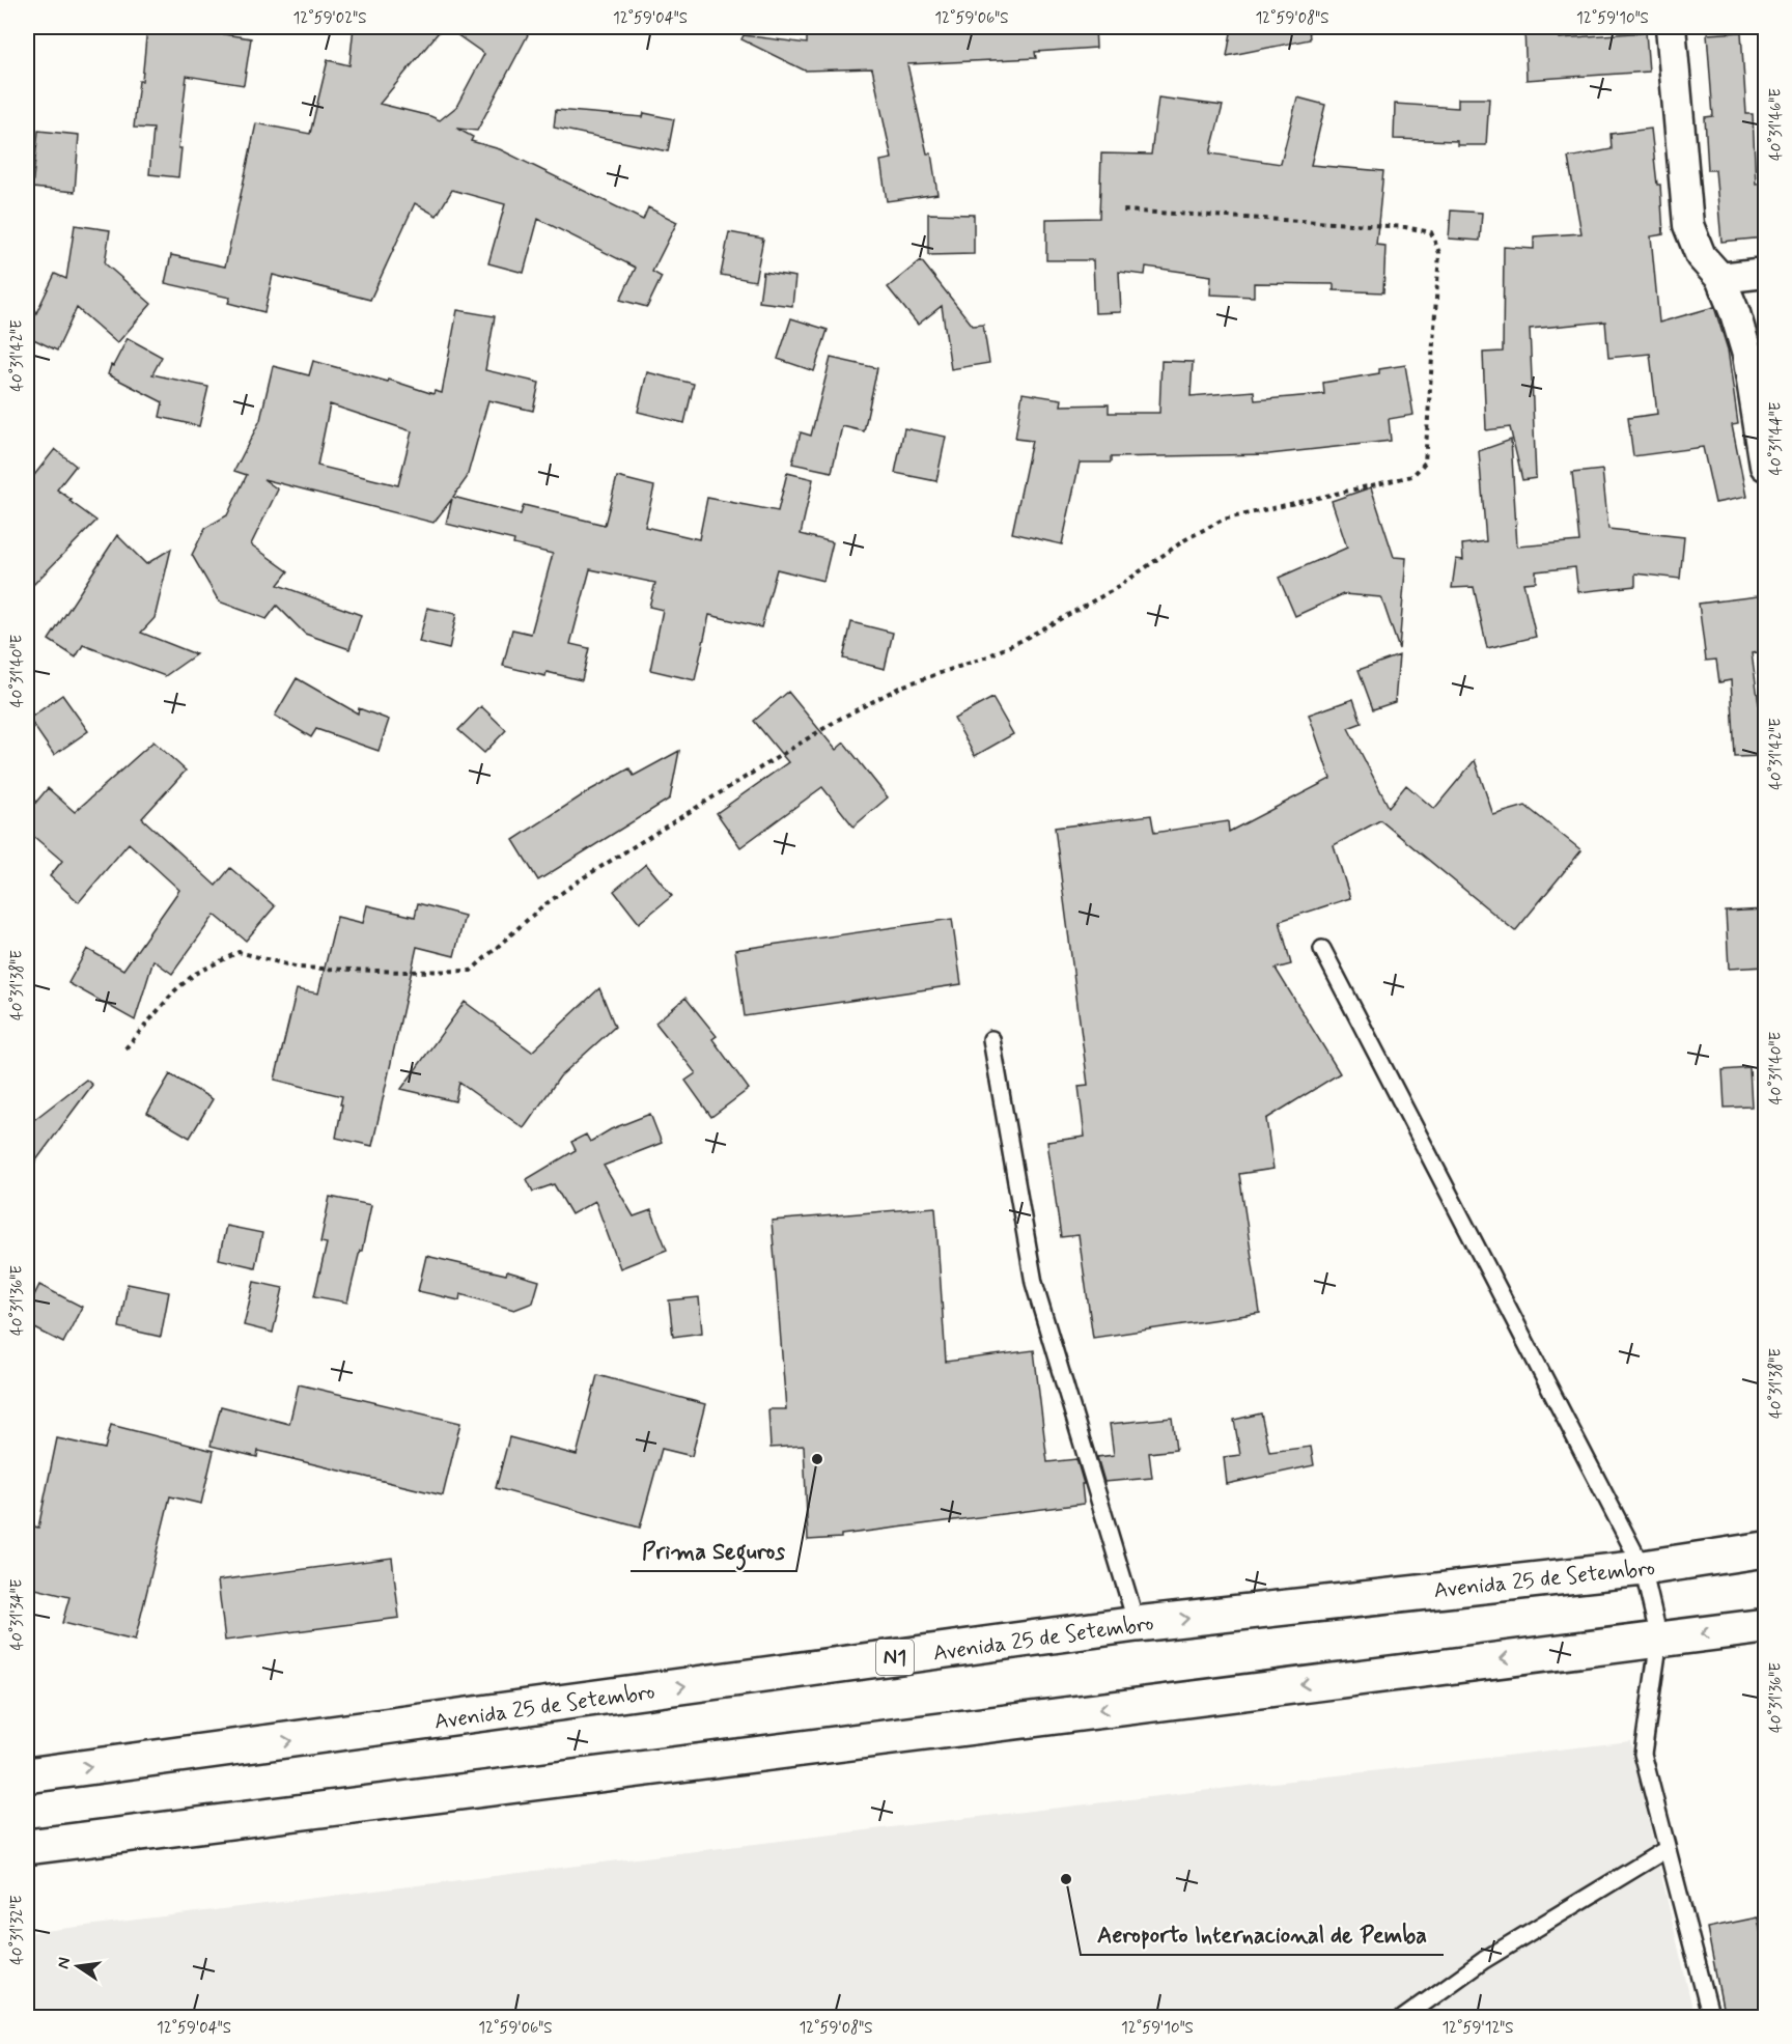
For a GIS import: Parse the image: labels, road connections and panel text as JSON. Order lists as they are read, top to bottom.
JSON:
{
  "streets": {
    "highway": ["Avenida 25 de Setembro", "N1"]
  },
  "places": ["Prima Seguros", "Aeroporto Internacional de Pemba"],
  "north": "left",
  "coordinates": [
    "12°59'02\"S",
    "12°59'04\"S",
    "12°59'06\"S",
    "12°59'08\"S",
    "12°59'10\"S",
    "40°31'46\"E",
    "40°31'42\"E",
    "40°31'44\"E",
    "40°31'40\"E",
    "40°31'38\"E",
    "40°31'36\"E",
    "40°31'34\"E",
    "40°31'32\"E",
    "12°59'12\"S"
  ]
}
